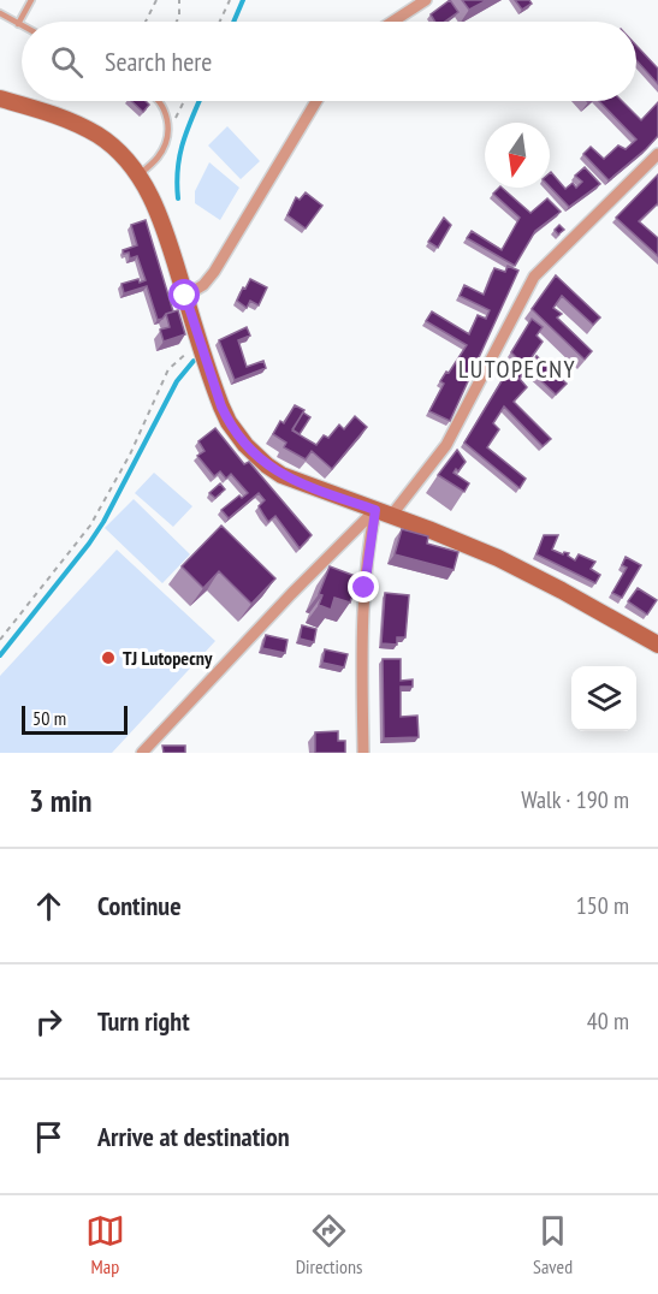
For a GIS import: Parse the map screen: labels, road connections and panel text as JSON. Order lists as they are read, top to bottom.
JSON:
{
  "districts": ["LUTOPECNY"],
  "places": ["TJ Lutopecny"],
  "scale_bar": "50 m",
  "north": "bottom",
  "page": {
    "search": "Search here",
    "scale": "50 m",
    "heading": ["3 min", "Walk · 190 m"],
    "list": [
      ["Continue", "150 m"],
      ["Turn right", "40 m"],
      "Arrive at destination"
    ],
    "nav": ["Map", "Directions", "Saved"]
  }
}
